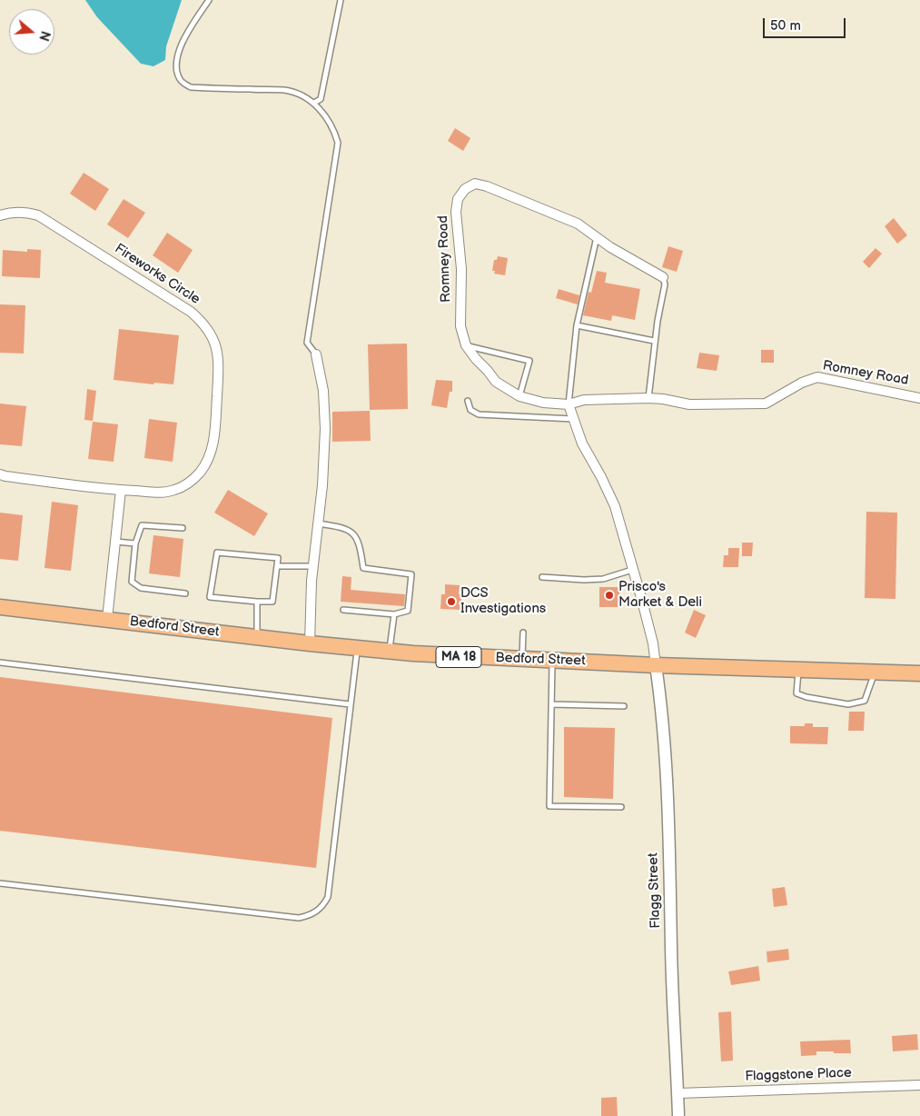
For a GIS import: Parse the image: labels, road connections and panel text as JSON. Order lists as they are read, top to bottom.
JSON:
{
  "streets": {
    "main road": ["Bedford Street", "MA 18"],
    "street": [
      "Romney Road",
      "Fireworks Circle",
      "Flagg Street",
      "Flaggstone Place"
    ]
  },
  "crossings": [
    ["Bedford Street", "Flagg Street"],
    ["Flagg Street", "Flaggstone Place"]
  ],
  "places": ["Prisco's Market & Deli", "DCS Investigations"],
  "scale_bar": "50 m",
  "north": "right"
}
